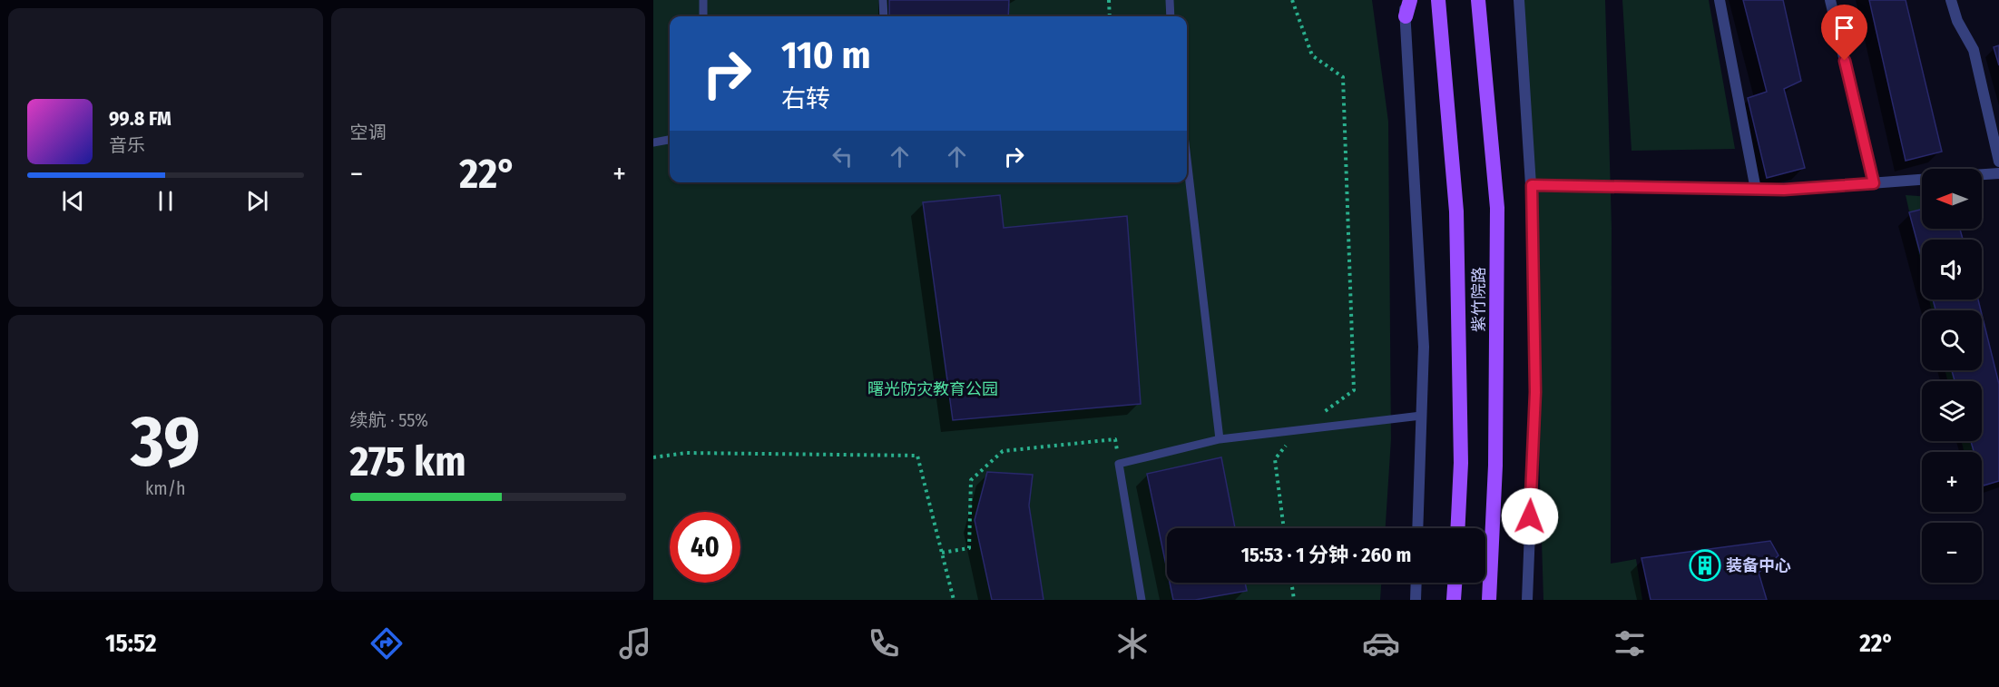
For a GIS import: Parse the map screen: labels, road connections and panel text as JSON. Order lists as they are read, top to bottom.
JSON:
{
  "streets": {
    "main road": ["紫竹院路"]
  },
  "parks": ["曙光防灾教育公园"],
  "places": {
    "building": ["装备中心"]
  },
  "north": "left",
  "page": {
    "tile": [
      "空调",
      ["39", "km/h"],
      ["续航 · 55%", "275 km"]
    ],
    "turn": ["110 m", "右转"],
    "song": ["99.8 FM", "音乐"],
    "heat": ["−", "22°", "+"],
    "map_buttons": ["+", "−"],
    "limit": "40",
    "trip": "15:53 · 1 分钟 · 260 m",
    "tabs": ["15:52", "22°"]
  }
}
